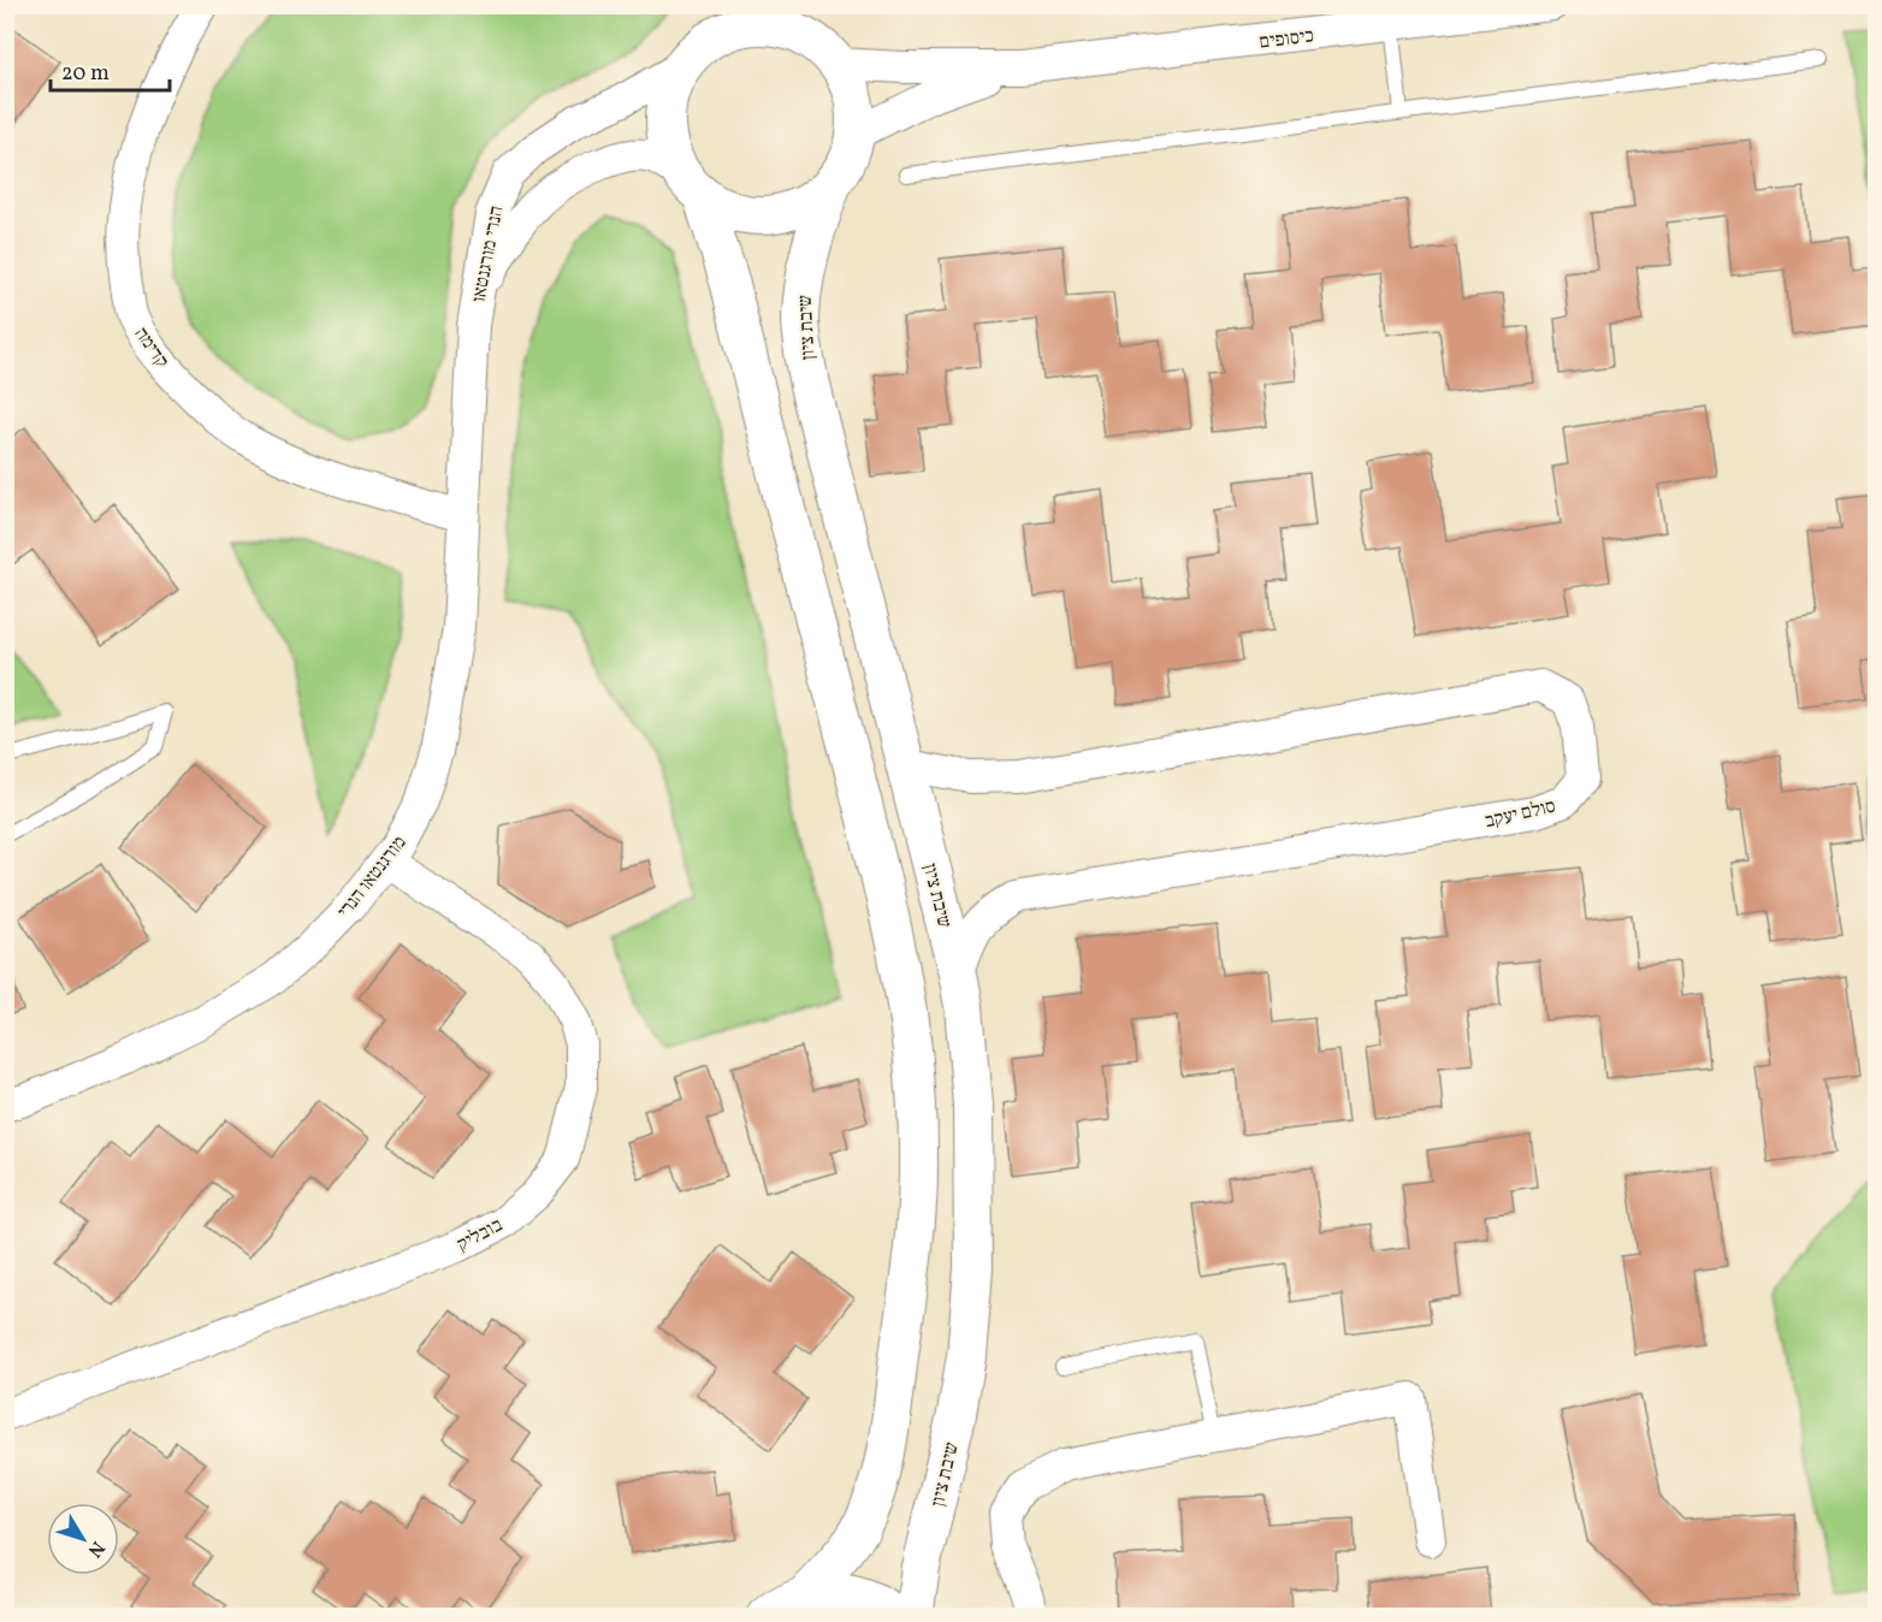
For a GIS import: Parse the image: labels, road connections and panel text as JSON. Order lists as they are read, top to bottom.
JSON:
{
  "streets": {
    "street": [
      "כיסופים",
      "הנרי מורגנטאו",
      "שיבת ציון",
      "קדימה",
      "סולם יעקב",
      "מורגנטאו הנרי",
      "בובליק"
    ]
  },
  "crossings": [
    ["כיסופים", "הנרי מורגנטאו"],
    ["כיסופים", "שיבת ציון"],
    ["הנרי מורגנטאו", "שיבת ציון"],
    ["הנרי מורגנטאו", "מורגנטאו הנרי"],
    ["שיבת ציון", "סולם יעקב"],
    ["קדימה", "מורגנטאו הנרי"],
    ["מורגנטאו הנרי", "בובליק"]
  ],
  "scale_bar": "20 m",
  "north": "bottom right"
}
